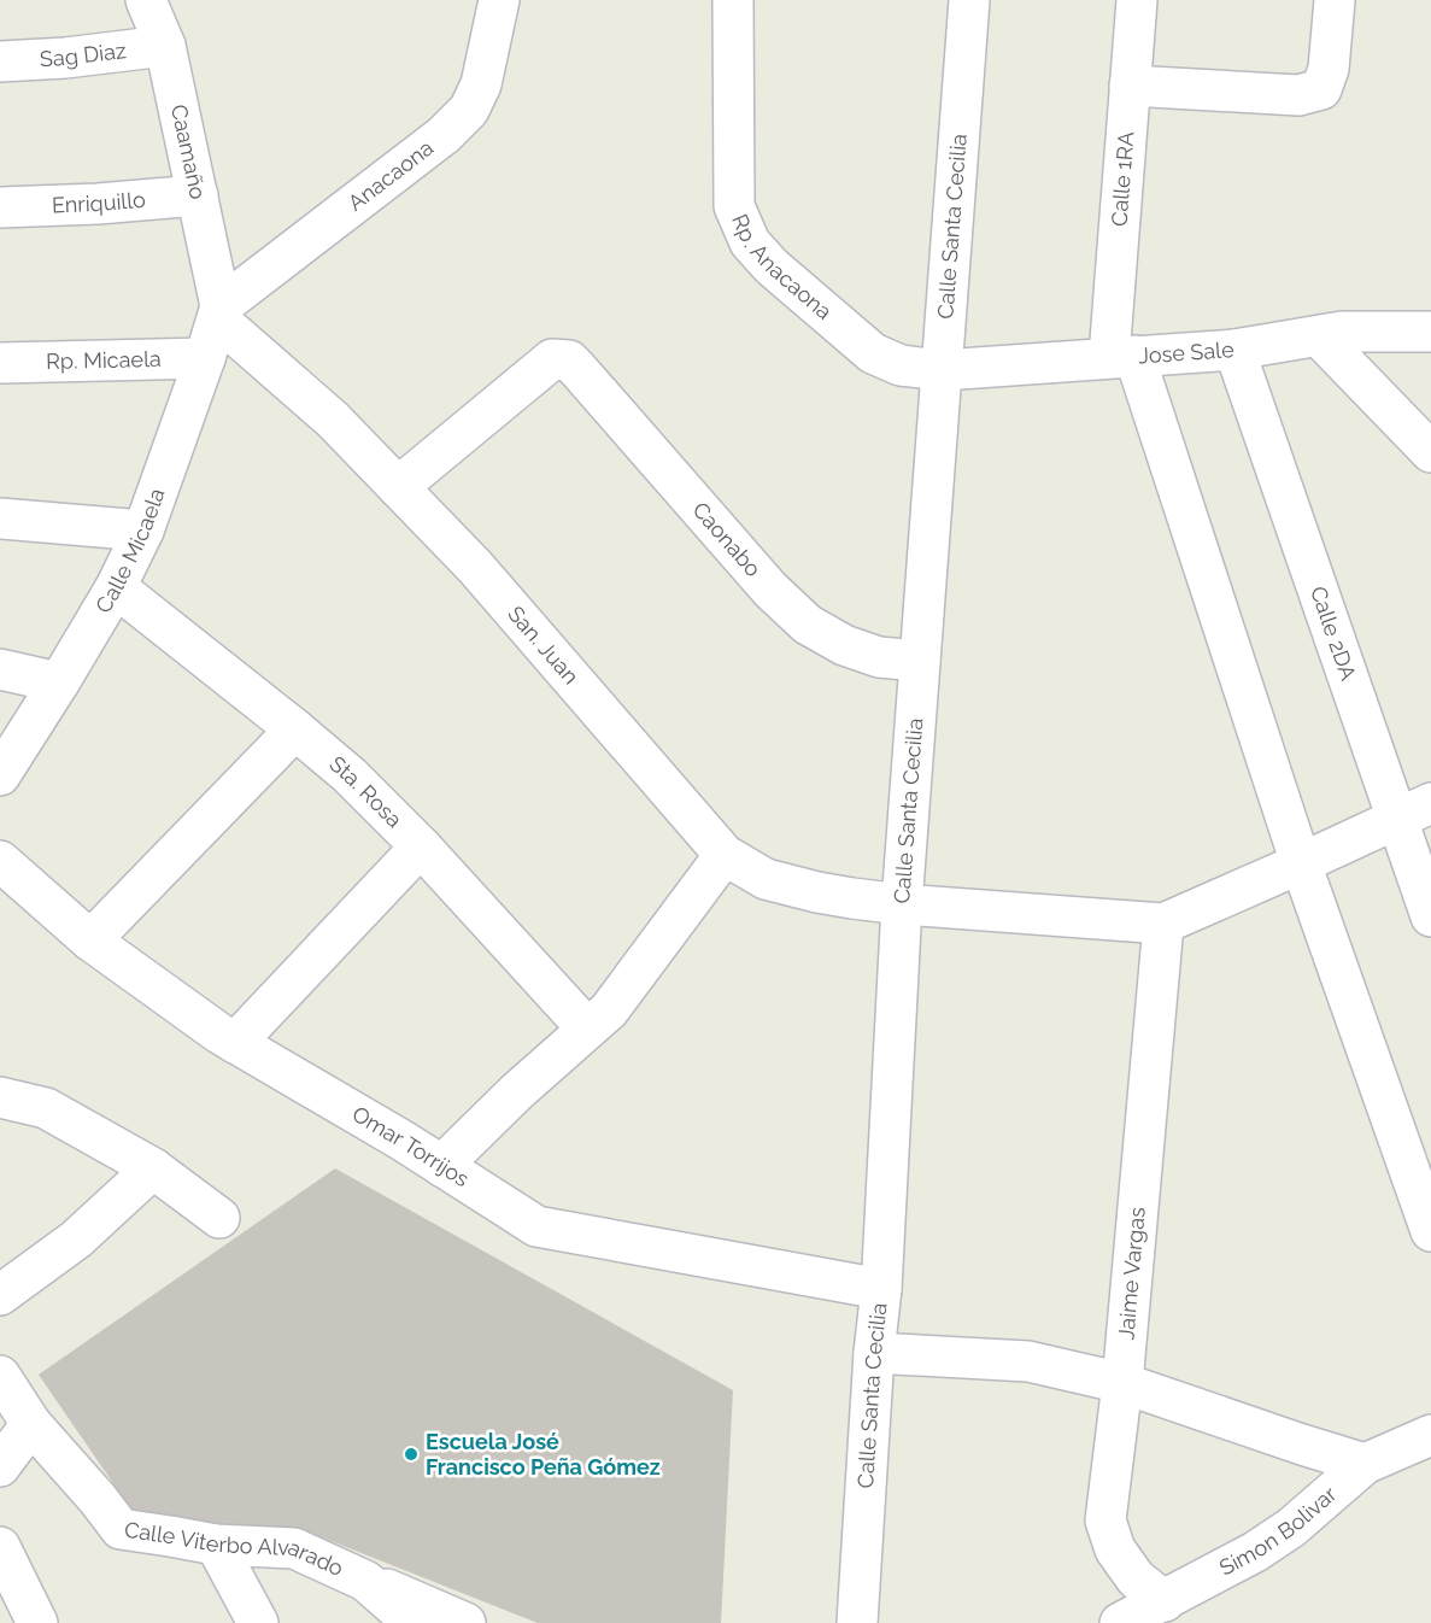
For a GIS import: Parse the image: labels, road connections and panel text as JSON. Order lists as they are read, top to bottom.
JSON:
{
  "streets": {
    "street": [
      "Sag Diaz",
      "Caamaño",
      "Anacaona",
      "Calle 1RA",
      "Enriquillo",
      "Calle Santa Cecilia",
      "Rp. Anacaona",
      "Jose Sale",
      "Rp. Micaela",
      "Caonabo",
      "Calle Micaela",
      "Calle 2DA",
      "San. Juan",
      "Sta. Rosa",
      "Omar Torrijos",
      "Jaime Vargas",
      "Simon Bolivar",
      "Calle Viterbo Alvarado"
    ]
  },
  "crossings": [
    ["Sag Diaz", "Caamaño"],
    ["Caamaño", "Anacaona"],
    ["Caamaño", "Enriquillo"],
    ["Caamaño", "Calle Micaela"],
    ["Caamaño", "San. Juan"],
    ["Anacaona", "Calle Micaela"],
    ["Anacaona", "San. Juan"],
    ["Calle 1RA", "Jose Sale"],
    ["Calle Santa Cecilia", "Rp. Anacaona"],
    ["Calle Santa Cecilia", "Jose Sale"],
    ["Calle Santa Cecilia", "Caonabo"],
    ["Calle Santa Cecilia", "San. Juan"],
    ["Calle Santa Cecilia", "Omar Torrijos"],
    ["Rp. Anacaona", "Jose Sale"],
    ["Jose Sale", "Calle 2DA"],
    ["Rp. Micaela", "Calle Micaela"],
    ["Caonabo", "San. Juan"],
    ["Calle Micaela", "San. Juan"],
    ["Calle Micaela", "Sta. Rosa"],
    ["San. Juan", "Jaime Vargas"],
    ["Jaime Vargas", "Simon Bolivar"]
  ],
  "places": ["Escuela José Francisco Peña Gómez"]
}
